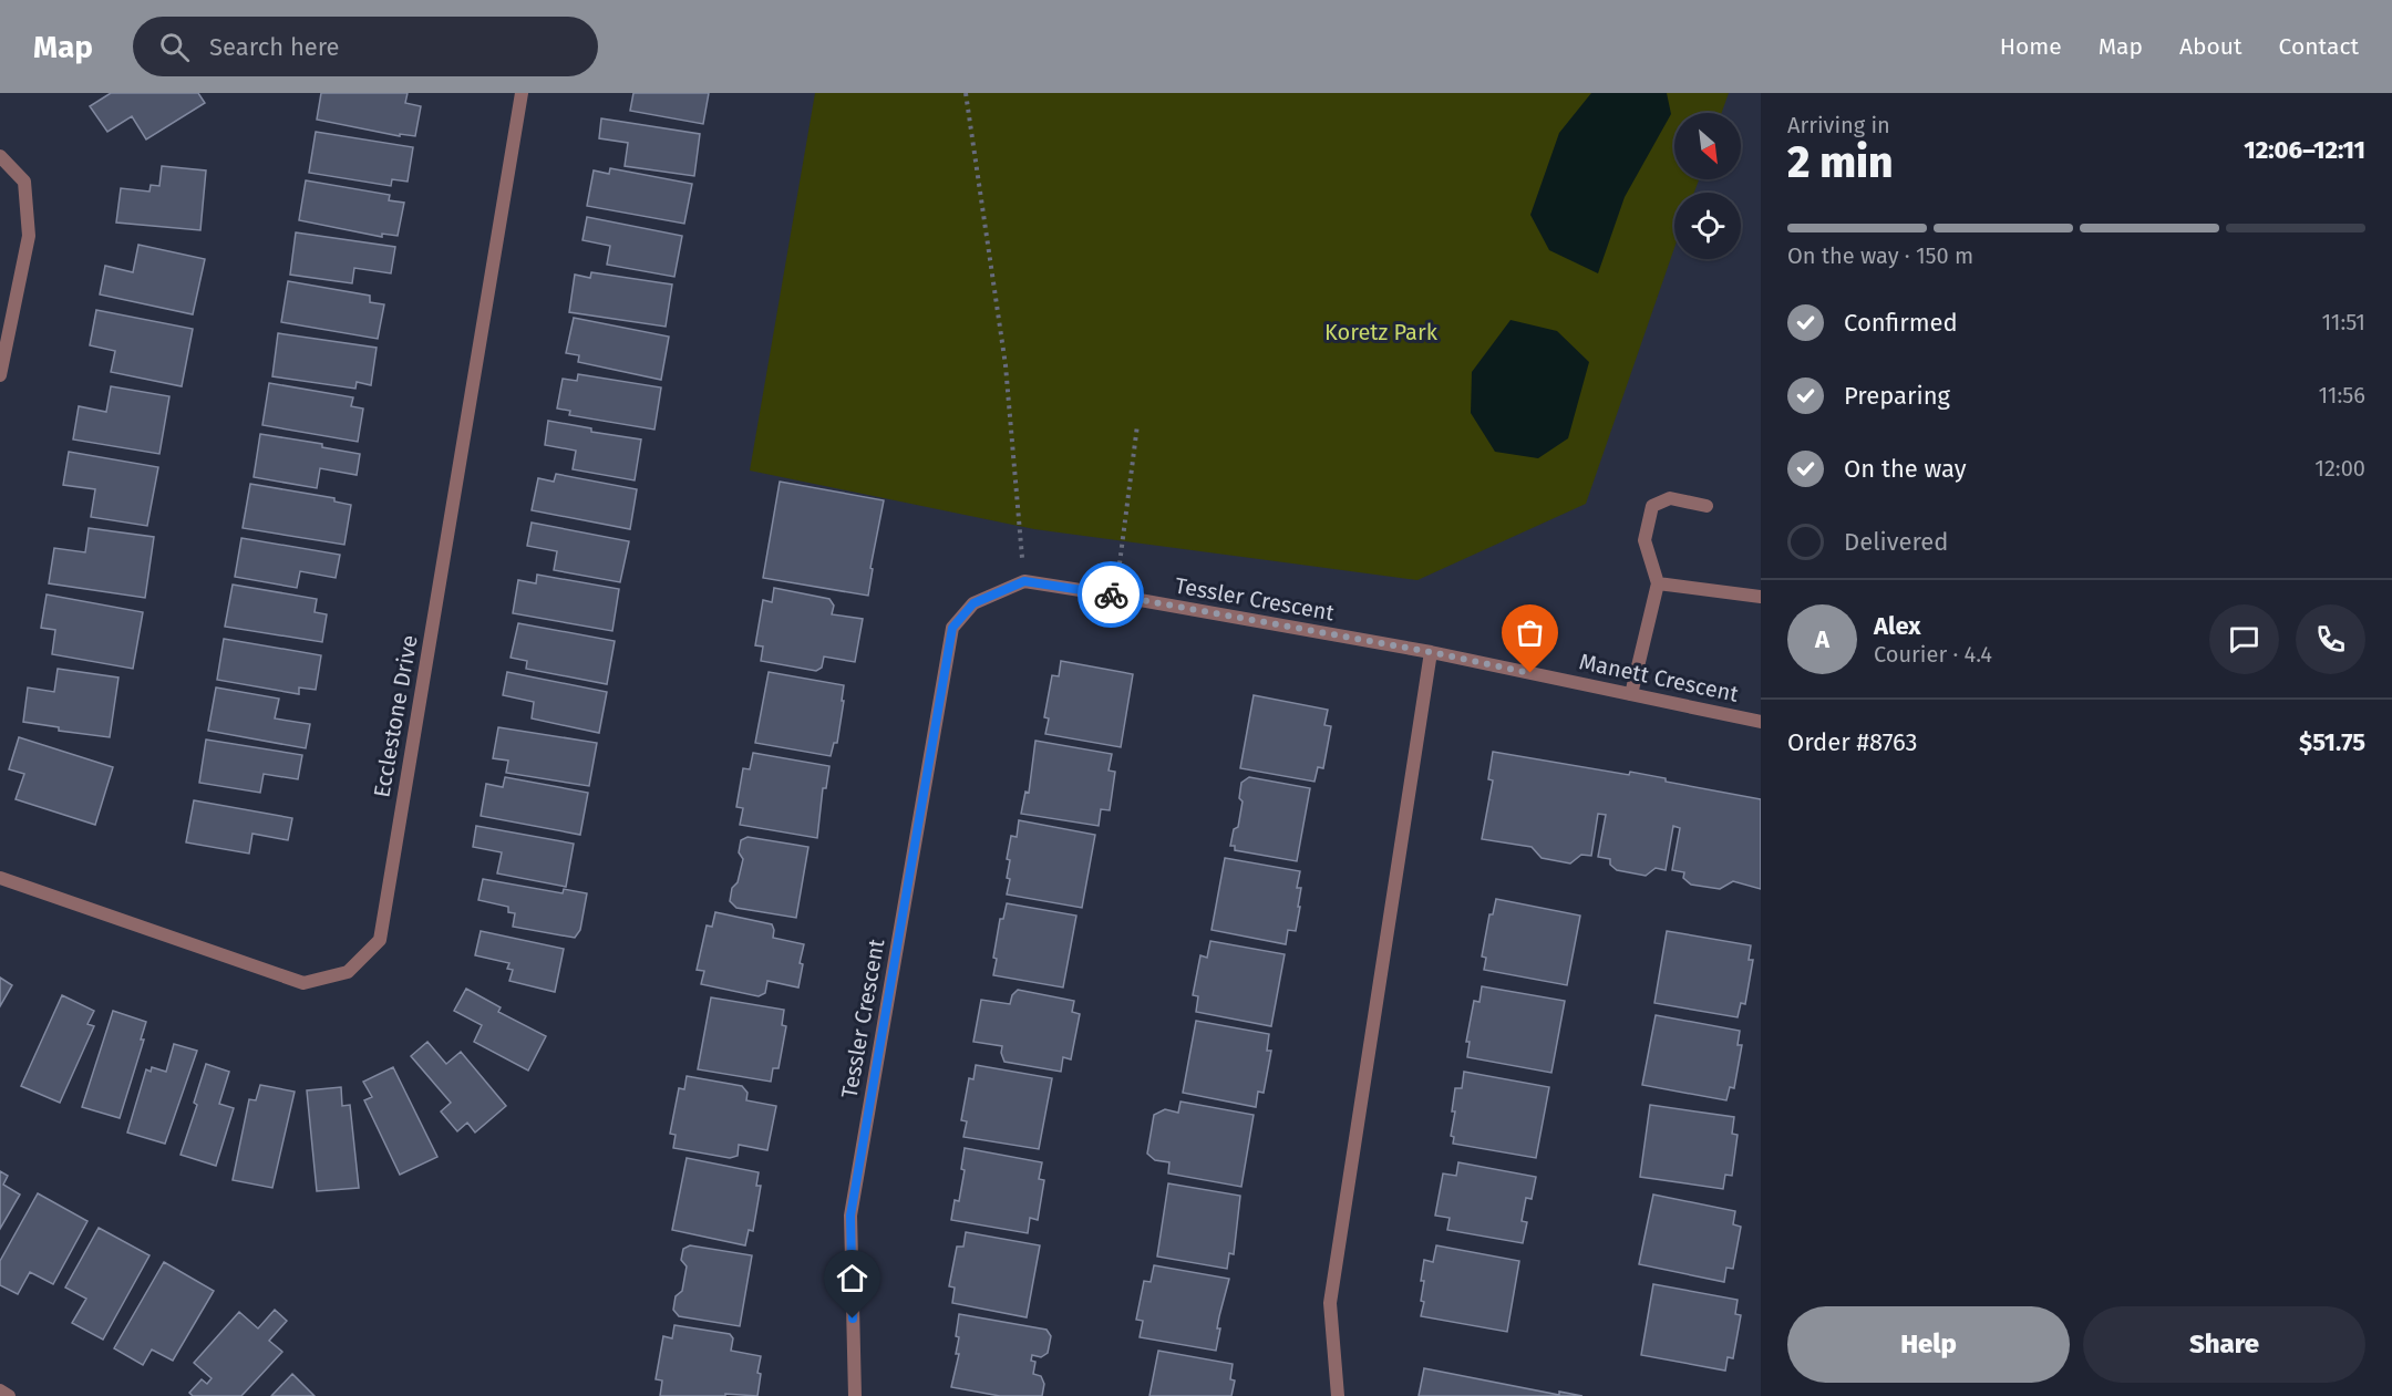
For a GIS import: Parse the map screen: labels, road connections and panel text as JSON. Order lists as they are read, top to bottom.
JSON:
{
  "streets": {
    "street": ["Tessler Crescent", "Manett Crescent", "Ecclestone Drive"]
  },
  "crossings": [
    ["Tessler Crescent", "Manett Crescent"]
  ],
  "parks": ["Koretz Park"],
  "north": "bottom right",
  "page": {
    "header": "Map",
    "search": "Search here",
    "nav": [
      "Home",
      "Map",
      "About",
      "Contact"
    ],
    "heading": ["2 min", "Arriving in", "12:06–12:11"],
    "panel": [
      "Alex",
      "Courier · 4.4",
      "Order #8763",
      "$51.75"
    ],
    "bar": "On the way · 150 m",
    "list": [
      ["Confirmed", "11:51"],
      ["Preparing", "11:56"],
      ["On the way", "12:00"],
      "Delivered"
    ],
    "round": "A",
    "buttons": ["Help", "Share"]
  }
}
